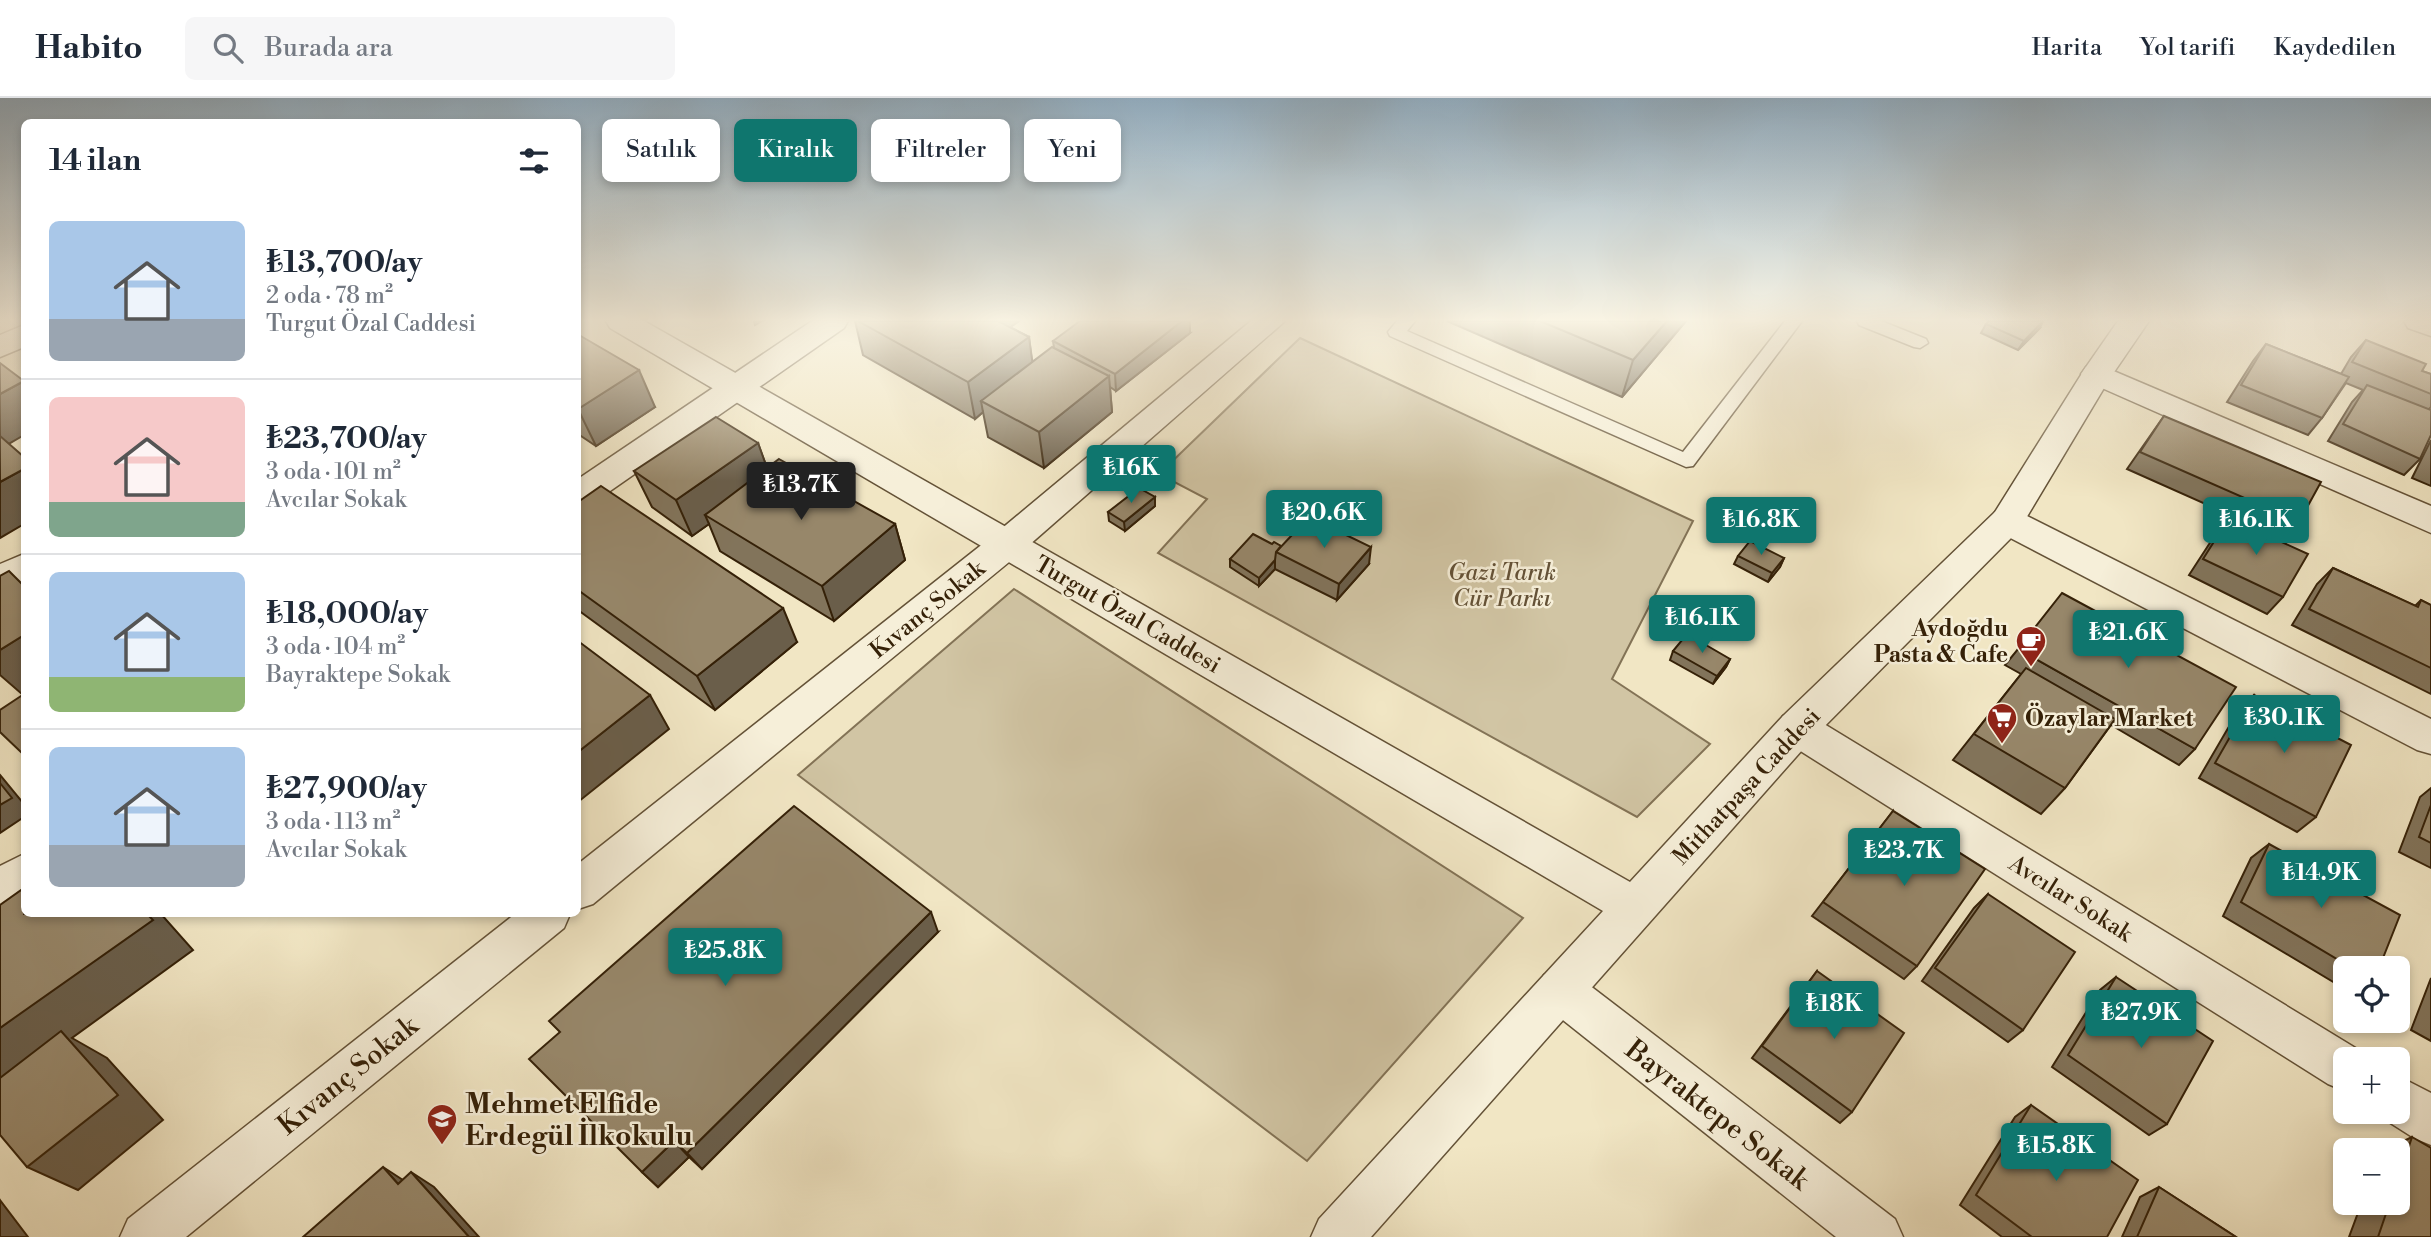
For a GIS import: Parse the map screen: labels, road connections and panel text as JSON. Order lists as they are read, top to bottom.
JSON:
{
  "streets": {
    "street": [
      "Kıvanç Sokak",
      "Turgut Özal Caddesi",
      "Mithatpaşa Caddesi",
      "Avcılar Sokak",
      "Bayraktepe Sokak"
    ]
  },
  "crossings": [
    ["Kıvanç Sokak", "Turgut Özal Caddesi"],
    ["Turgut Özal Caddesi", "Mithatpaşa Caddesi"],
    ["Mithatpaşa Caddesi", "Avcılar Sokak"],
    ["Mithatpaşa Caddesi", "Bayraktepe Sokak"]
  ],
  "parks": ["Gazi Tarık Cür Parkı"],
  "places": {
    "cafe": ["Aydoğdu Pasta & Cafe"],
    "supermarket": ["Özaylar Market"],
    "school or university": ["Mehmet Elfide Erdegül İlkokulu"]
  },
  "page": {
    "header": "Habito",
    "search": "Burada ara",
    "nav": ["Harita", "Yol tarifi", "Kaydedilen"],
    "chip": [
      "Satılık",
      "Kiralık",
      "Filtreler",
      "Yeni"
    ],
    "heading": "14 ilan",
    "list": [
      {
        "name": "₺13,700/ay",
        "note": "2 oda · 78 m² · Turgut Özal Caddesi"
      },
      {
        "name": "₺23,700/ay",
        "note": "3 oda · 101 m² · Avcılar Sokak"
      },
      {
        "name": "₺18,000/ay",
        "note": "3 oda · 104 m² · Bayraktepe Sokak"
      },
      {
        "name": "₺27,900/ay",
        "note": "3 oda · 113 m² · Avcılar Sokak"
      }
    ],
    "price": [
      "₺16K",
      "₺13.7K",
      "₺20.6K",
      "₺16.8K",
      "₺16.1K",
      "₺16.1K",
      "₺21.6K",
      "₺30.1K",
      "₺23.7K",
      "₺14.9K",
      "₺25.8K",
      "₺18K",
      "₺27.9K",
      "₺15.8K"
    ],
    "map_buttons": ["+", "−"]
  }
}
